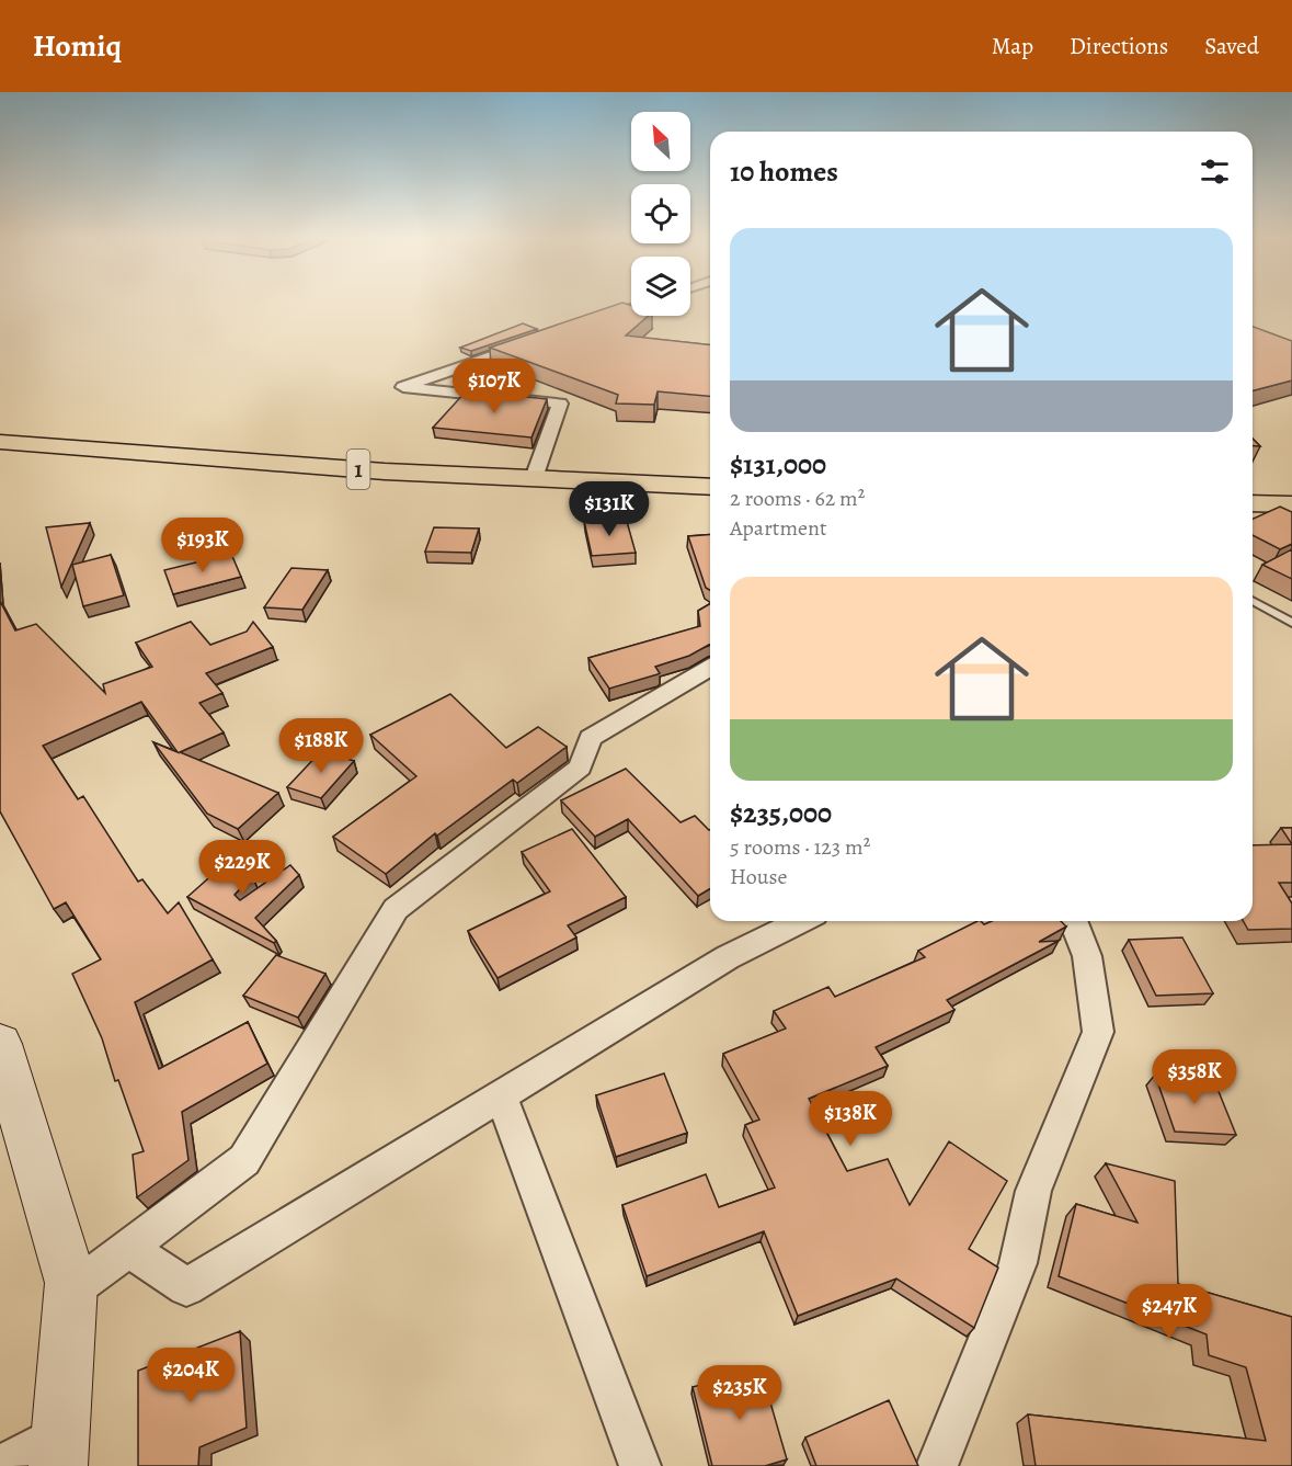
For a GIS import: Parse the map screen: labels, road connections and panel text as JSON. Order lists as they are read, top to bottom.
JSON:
{
  "streets": {
    "main road": ["1"]
  },
  "north": "top left",
  "page": {
    "header": "Homiq",
    "nav": ["Map", "Directions", "Saved"],
    "heading": "10 homes",
    "list": [
      {
        "name": "$131,000",
        "note": "2 rooms · 62 m² · Apartment"
      },
      {
        "name": "$235,000",
        "note": "5 rooms · 123 m² · House"
      }
    ],
    "price": [
      "$107K",
      "$131K",
      "$193K",
      "$188K",
      "$229K",
      "$358K",
      "$138K",
      "$247K",
      "$204K",
      "$235K"
    ]
  }
}
